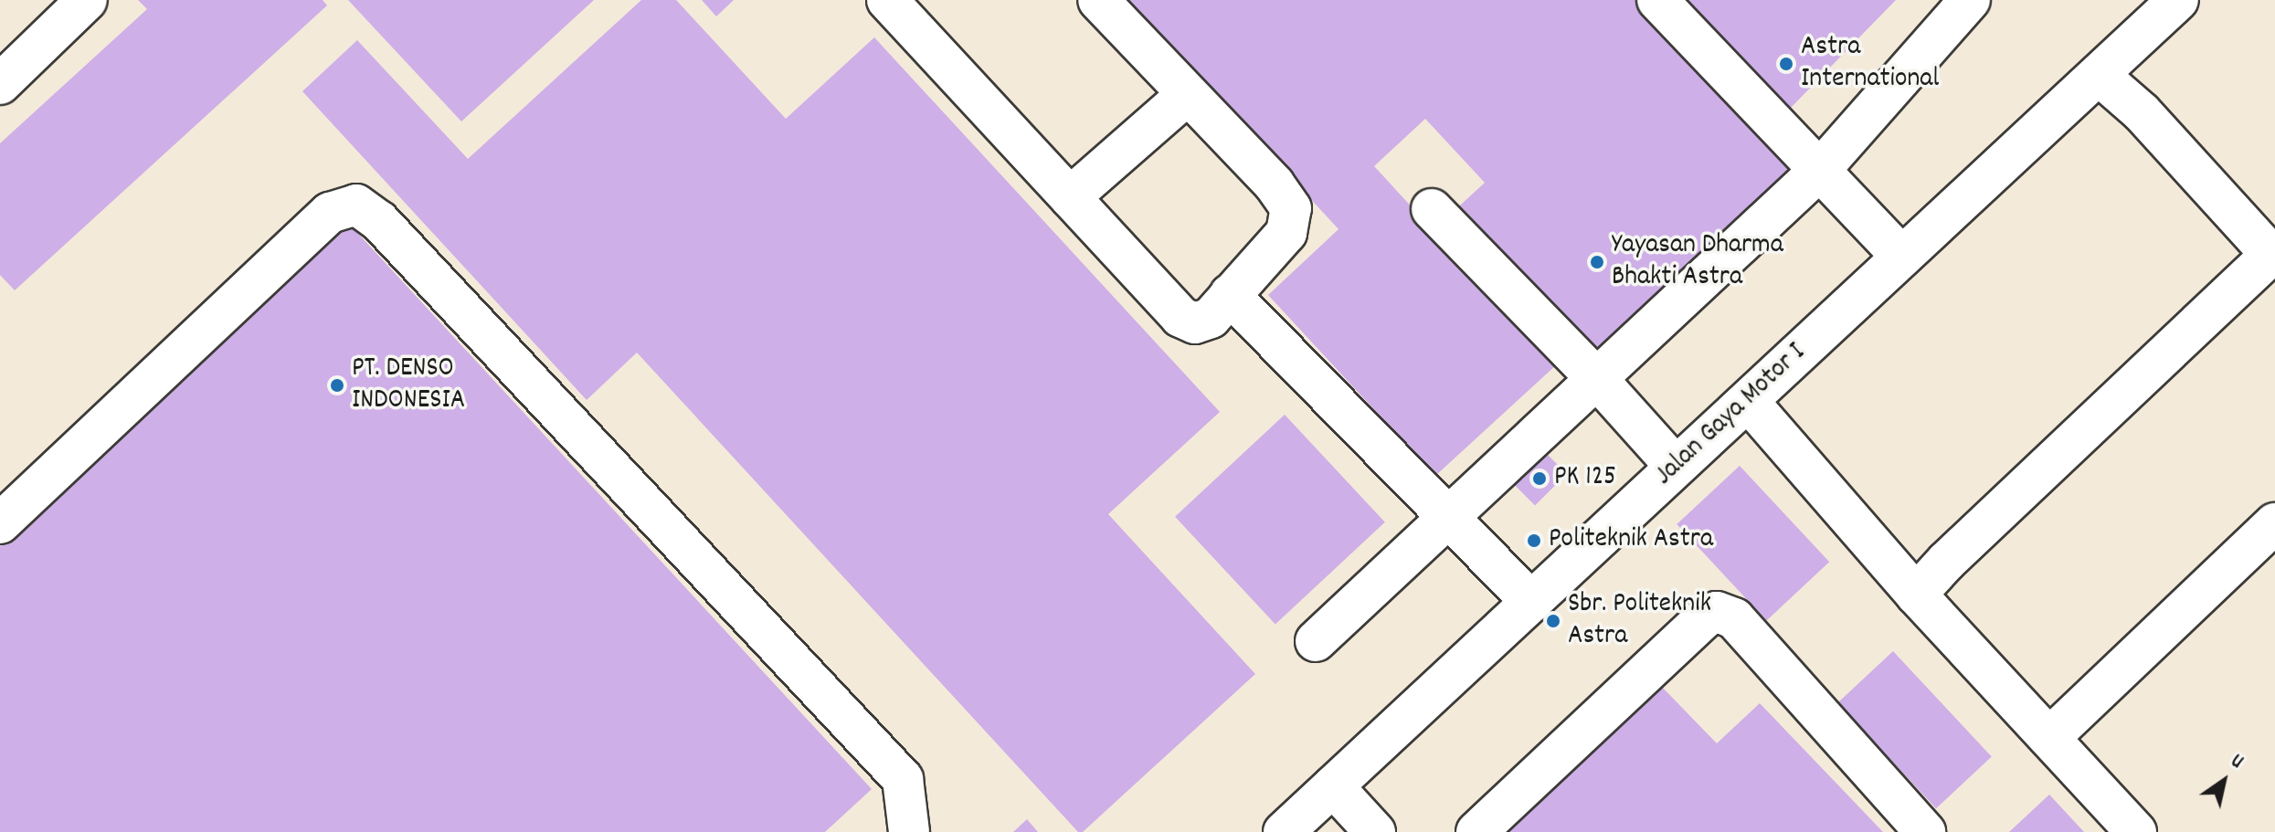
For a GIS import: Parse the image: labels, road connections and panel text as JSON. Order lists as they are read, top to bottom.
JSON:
{
  "streets": {
    "street": ["Jalan Gaya Motor I"]
  },
  "places": [
    "Astra International",
    "Yayasan Dharma Bhakti Astra",
    "PT. DENSO INDONESIA",
    "PK 125",
    "Politeknik Astra",
    "Sbr. Politeknik Astra"
  ],
  "north": "top right"
}
